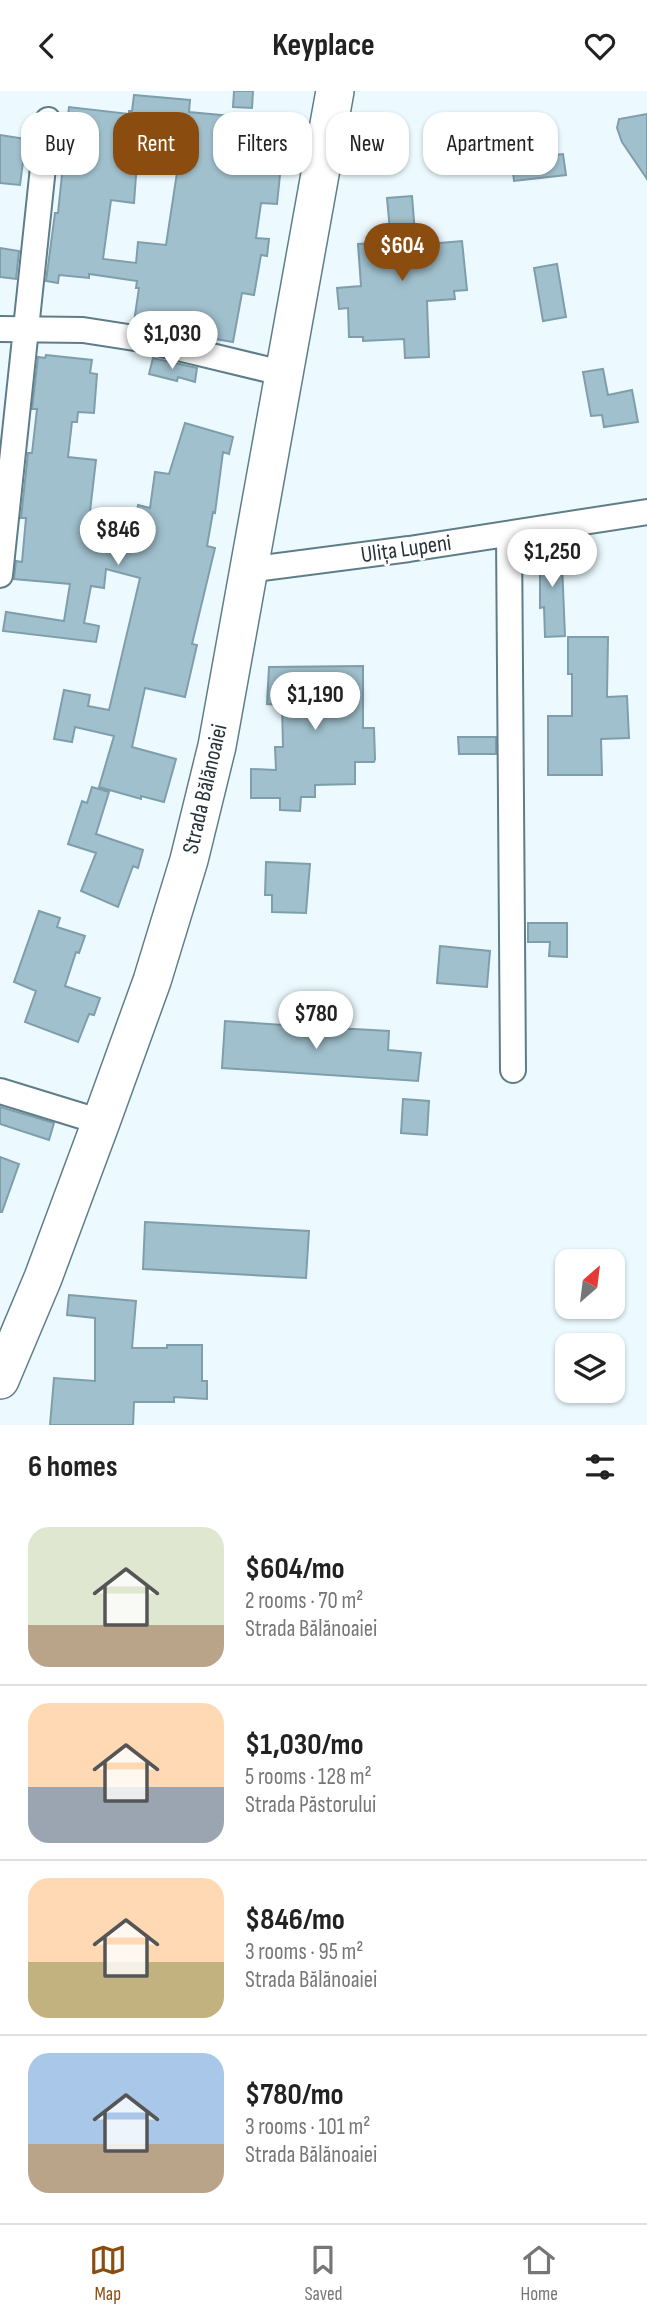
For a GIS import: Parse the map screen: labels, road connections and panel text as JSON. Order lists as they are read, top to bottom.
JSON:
{
  "streets": {
    "main road": ["Strada Bălănoaiei"],
    "street": ["Ulița Lupeni"]
  },
  "crossings": [
    ["Ulița Lupeni", "Strada Bălănoaiei"]
  ],
  "north": "top right",
  "page": {
    "header": "Keyplace",
    "chip": [
      "Buy",
      "Rent",
      "Filters",
      "New",
      "Apartment"
    ],
    "price": [
      "$604",
      "$1,030",
      "$846",
      "$1,250",
      "$1,190",
      "$780"
    ],
    "heading": "6 homes",
    "list": [
      {
        "name": "$604/mo",
        "note": "2 rooms · 70 m² · Strada Bălănoaiei"
      },
      {
        "name": "$1,030/mo",
        "note": "5 rooms · 128 m² · Strada Păstorului"
      },
      {
        "name": "$846/mo",
        "note": "3 rooms · 95 m² · Strada Bălănoaiei"
      },
      {
        "name": "$780/mo",
        "note": "3 rooms · 101 m² · Strada Bălănoaiei"
      }
    ],
    "tabs": ["Map", "Saved", "Home"]
  }
}
